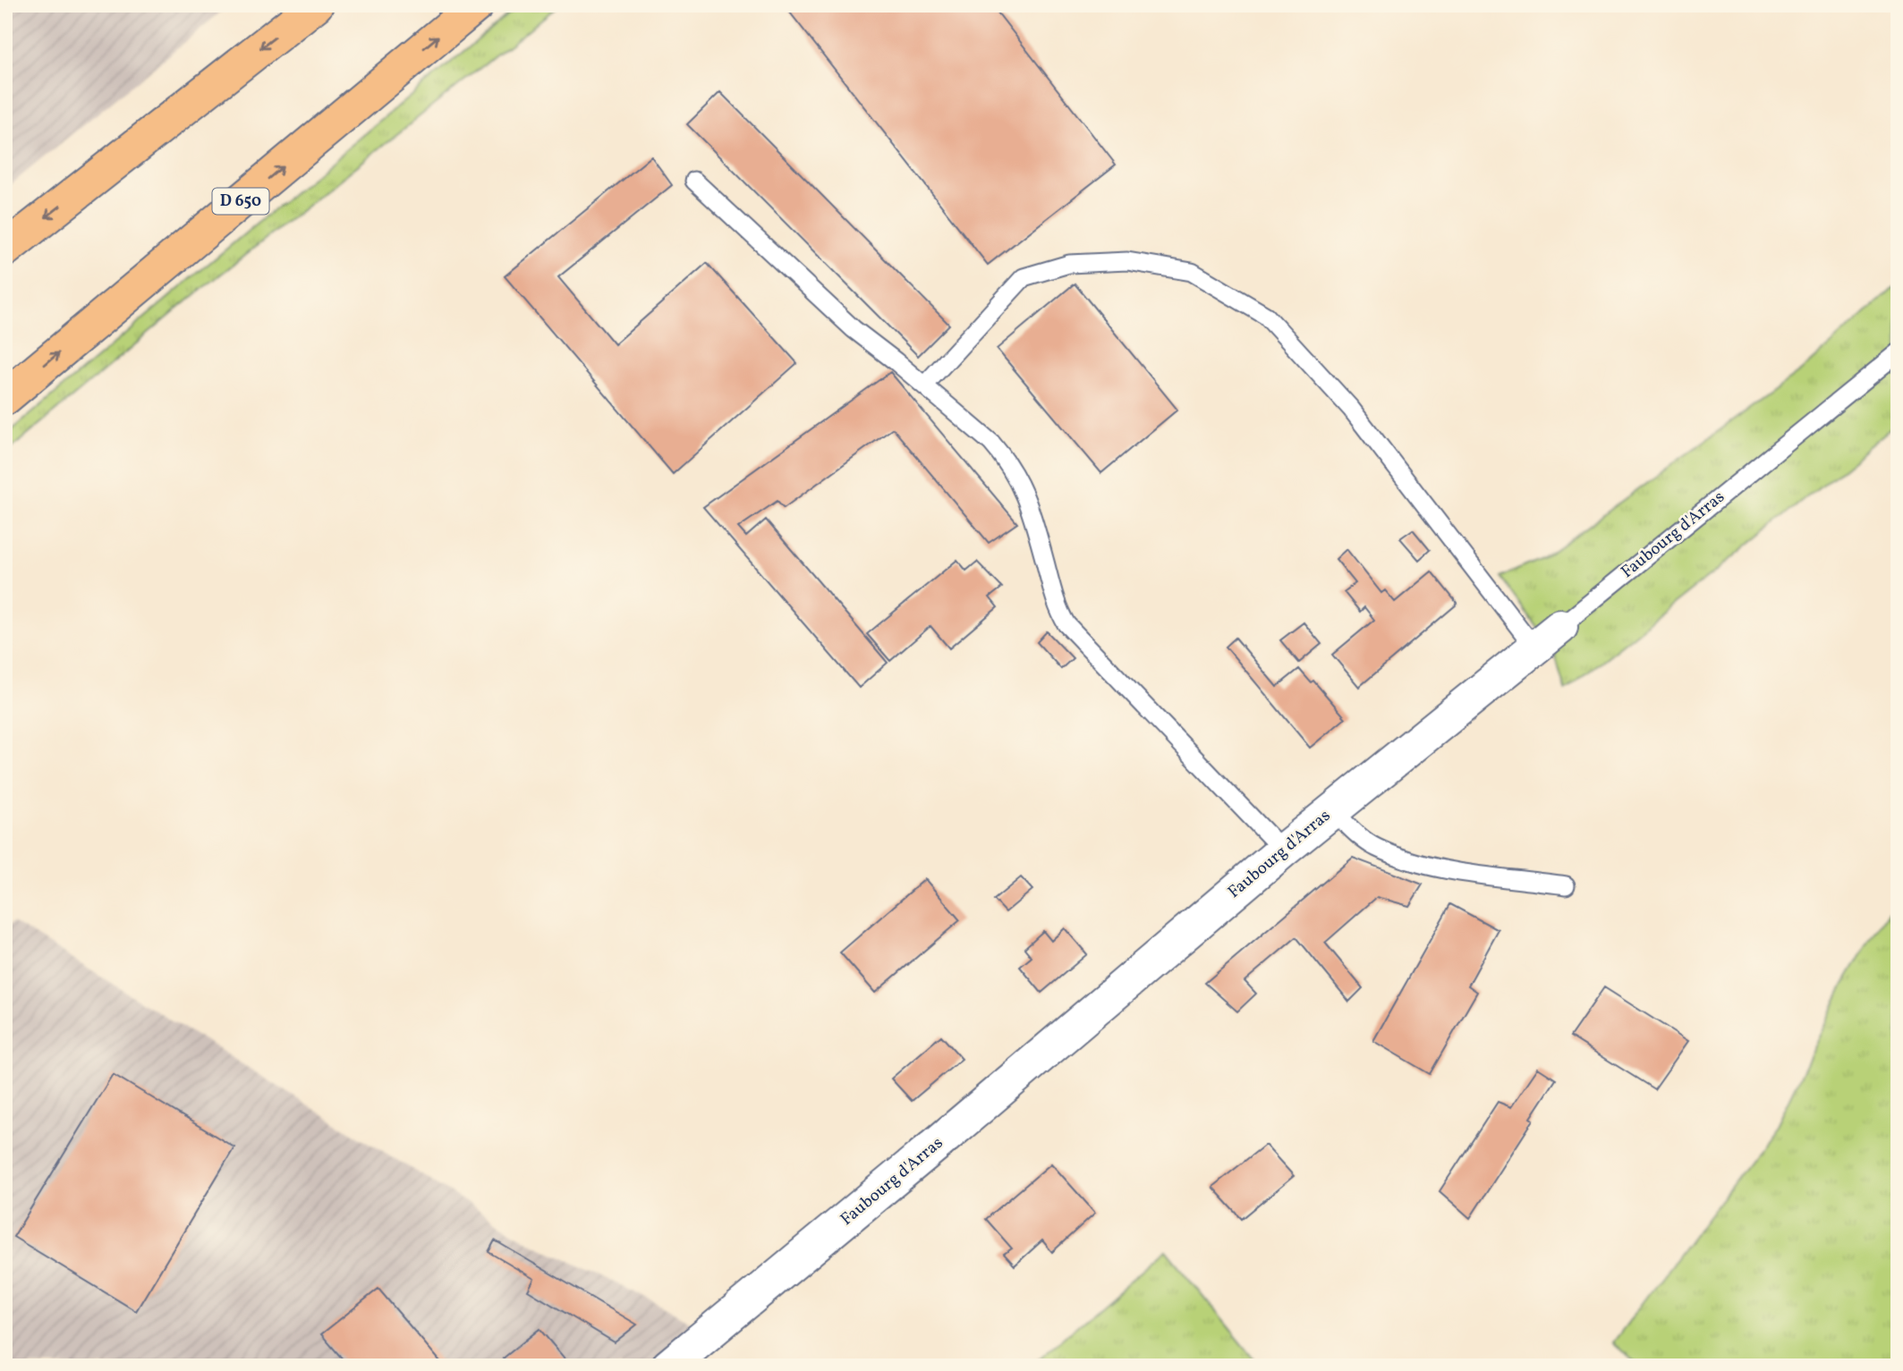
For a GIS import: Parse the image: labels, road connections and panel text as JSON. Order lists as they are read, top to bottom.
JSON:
{
  "streets": {
    "main road": ["D 650"],
    "street": ["Faubourg d'Arras"]
  }
}
